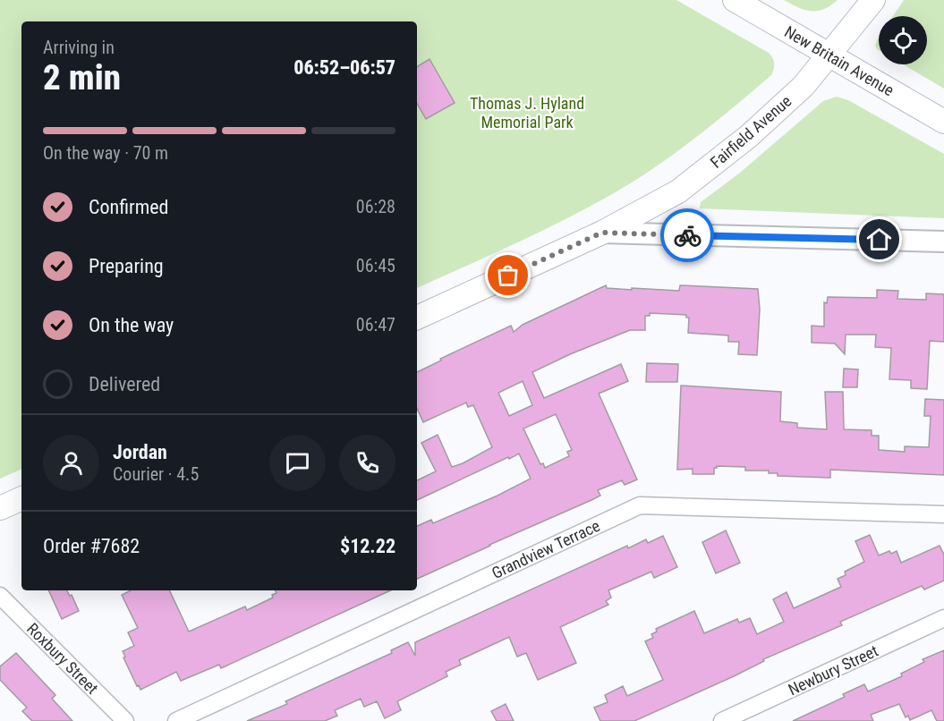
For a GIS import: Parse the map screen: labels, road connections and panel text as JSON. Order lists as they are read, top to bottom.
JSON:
{
  "streets": {
    "main road": ["New Britain Avenue", "Fairfield Avenue"],
    "street": ["Grandview Terrace", "Roxbury Street", "Newbury Street"]
  },
  "crossings": [
    ["New Britain Avenue", "Fairfield Avenue"]
  ],
  "parks": ["Thomas J. Hyland Memorial Park"],
  "page": {
    "heading": ["2 min", "Arriving in", "06:52–06:57"],
    "panel": [
      "Jordan",
      "Courier · 4.5",
      "Order #7682",
      "$12.22"
    ],
    "bar": "On the way · 70 m",
    "list": [
      ["Confirmed", "06:28"],
      ["Preparing", "06:45"],
      ["On the way", "06:47"],
      "Delivered"
    ]
  }
}
